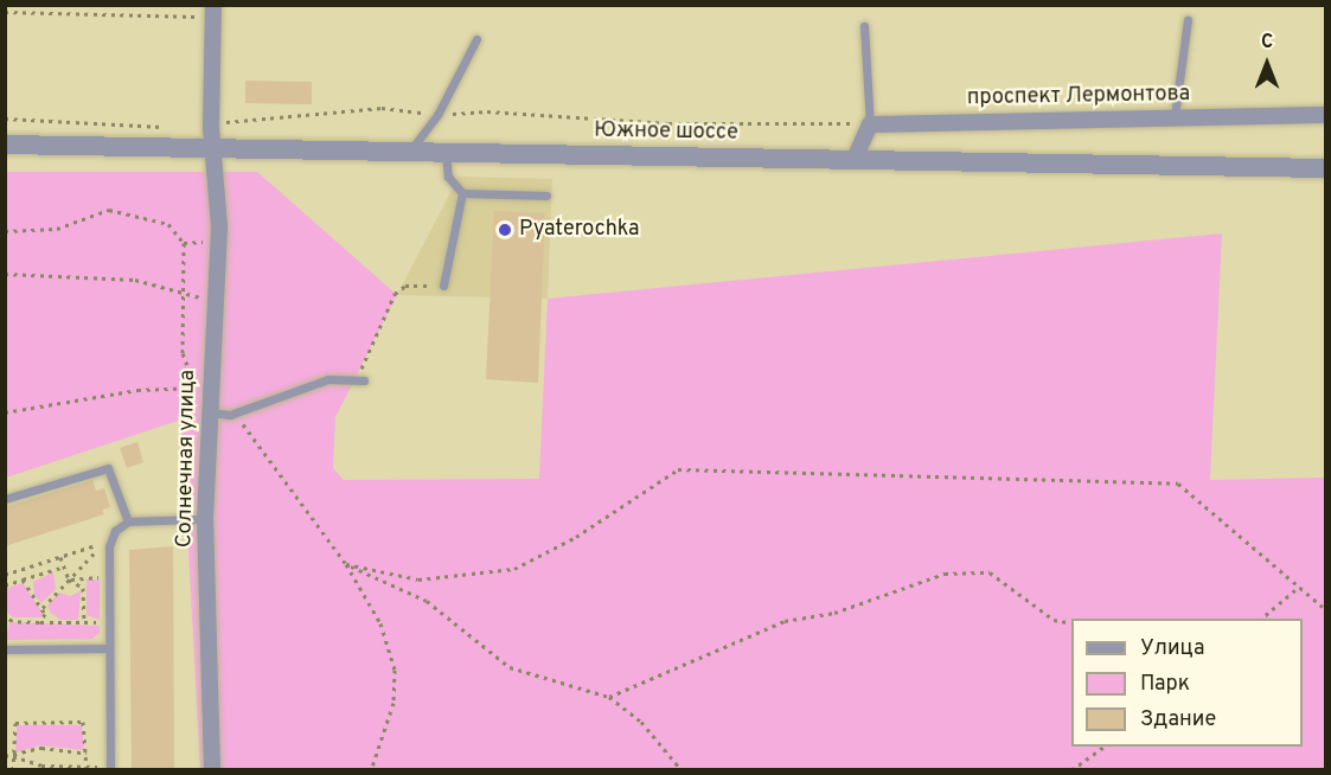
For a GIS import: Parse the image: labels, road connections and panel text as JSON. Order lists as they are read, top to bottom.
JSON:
{
  "streets": {
    "street": ["проспект Лермонтова", "Южное шоссе", "Солнечная улица"]
  },
  "crossings": [
    ["Южное шоссе", "Солнечная улица"]
  ],
  "places": ["Pyaterochka"],
  "legend": ["Улица", "Парк", "Здание"],
  "north": "top"
}
